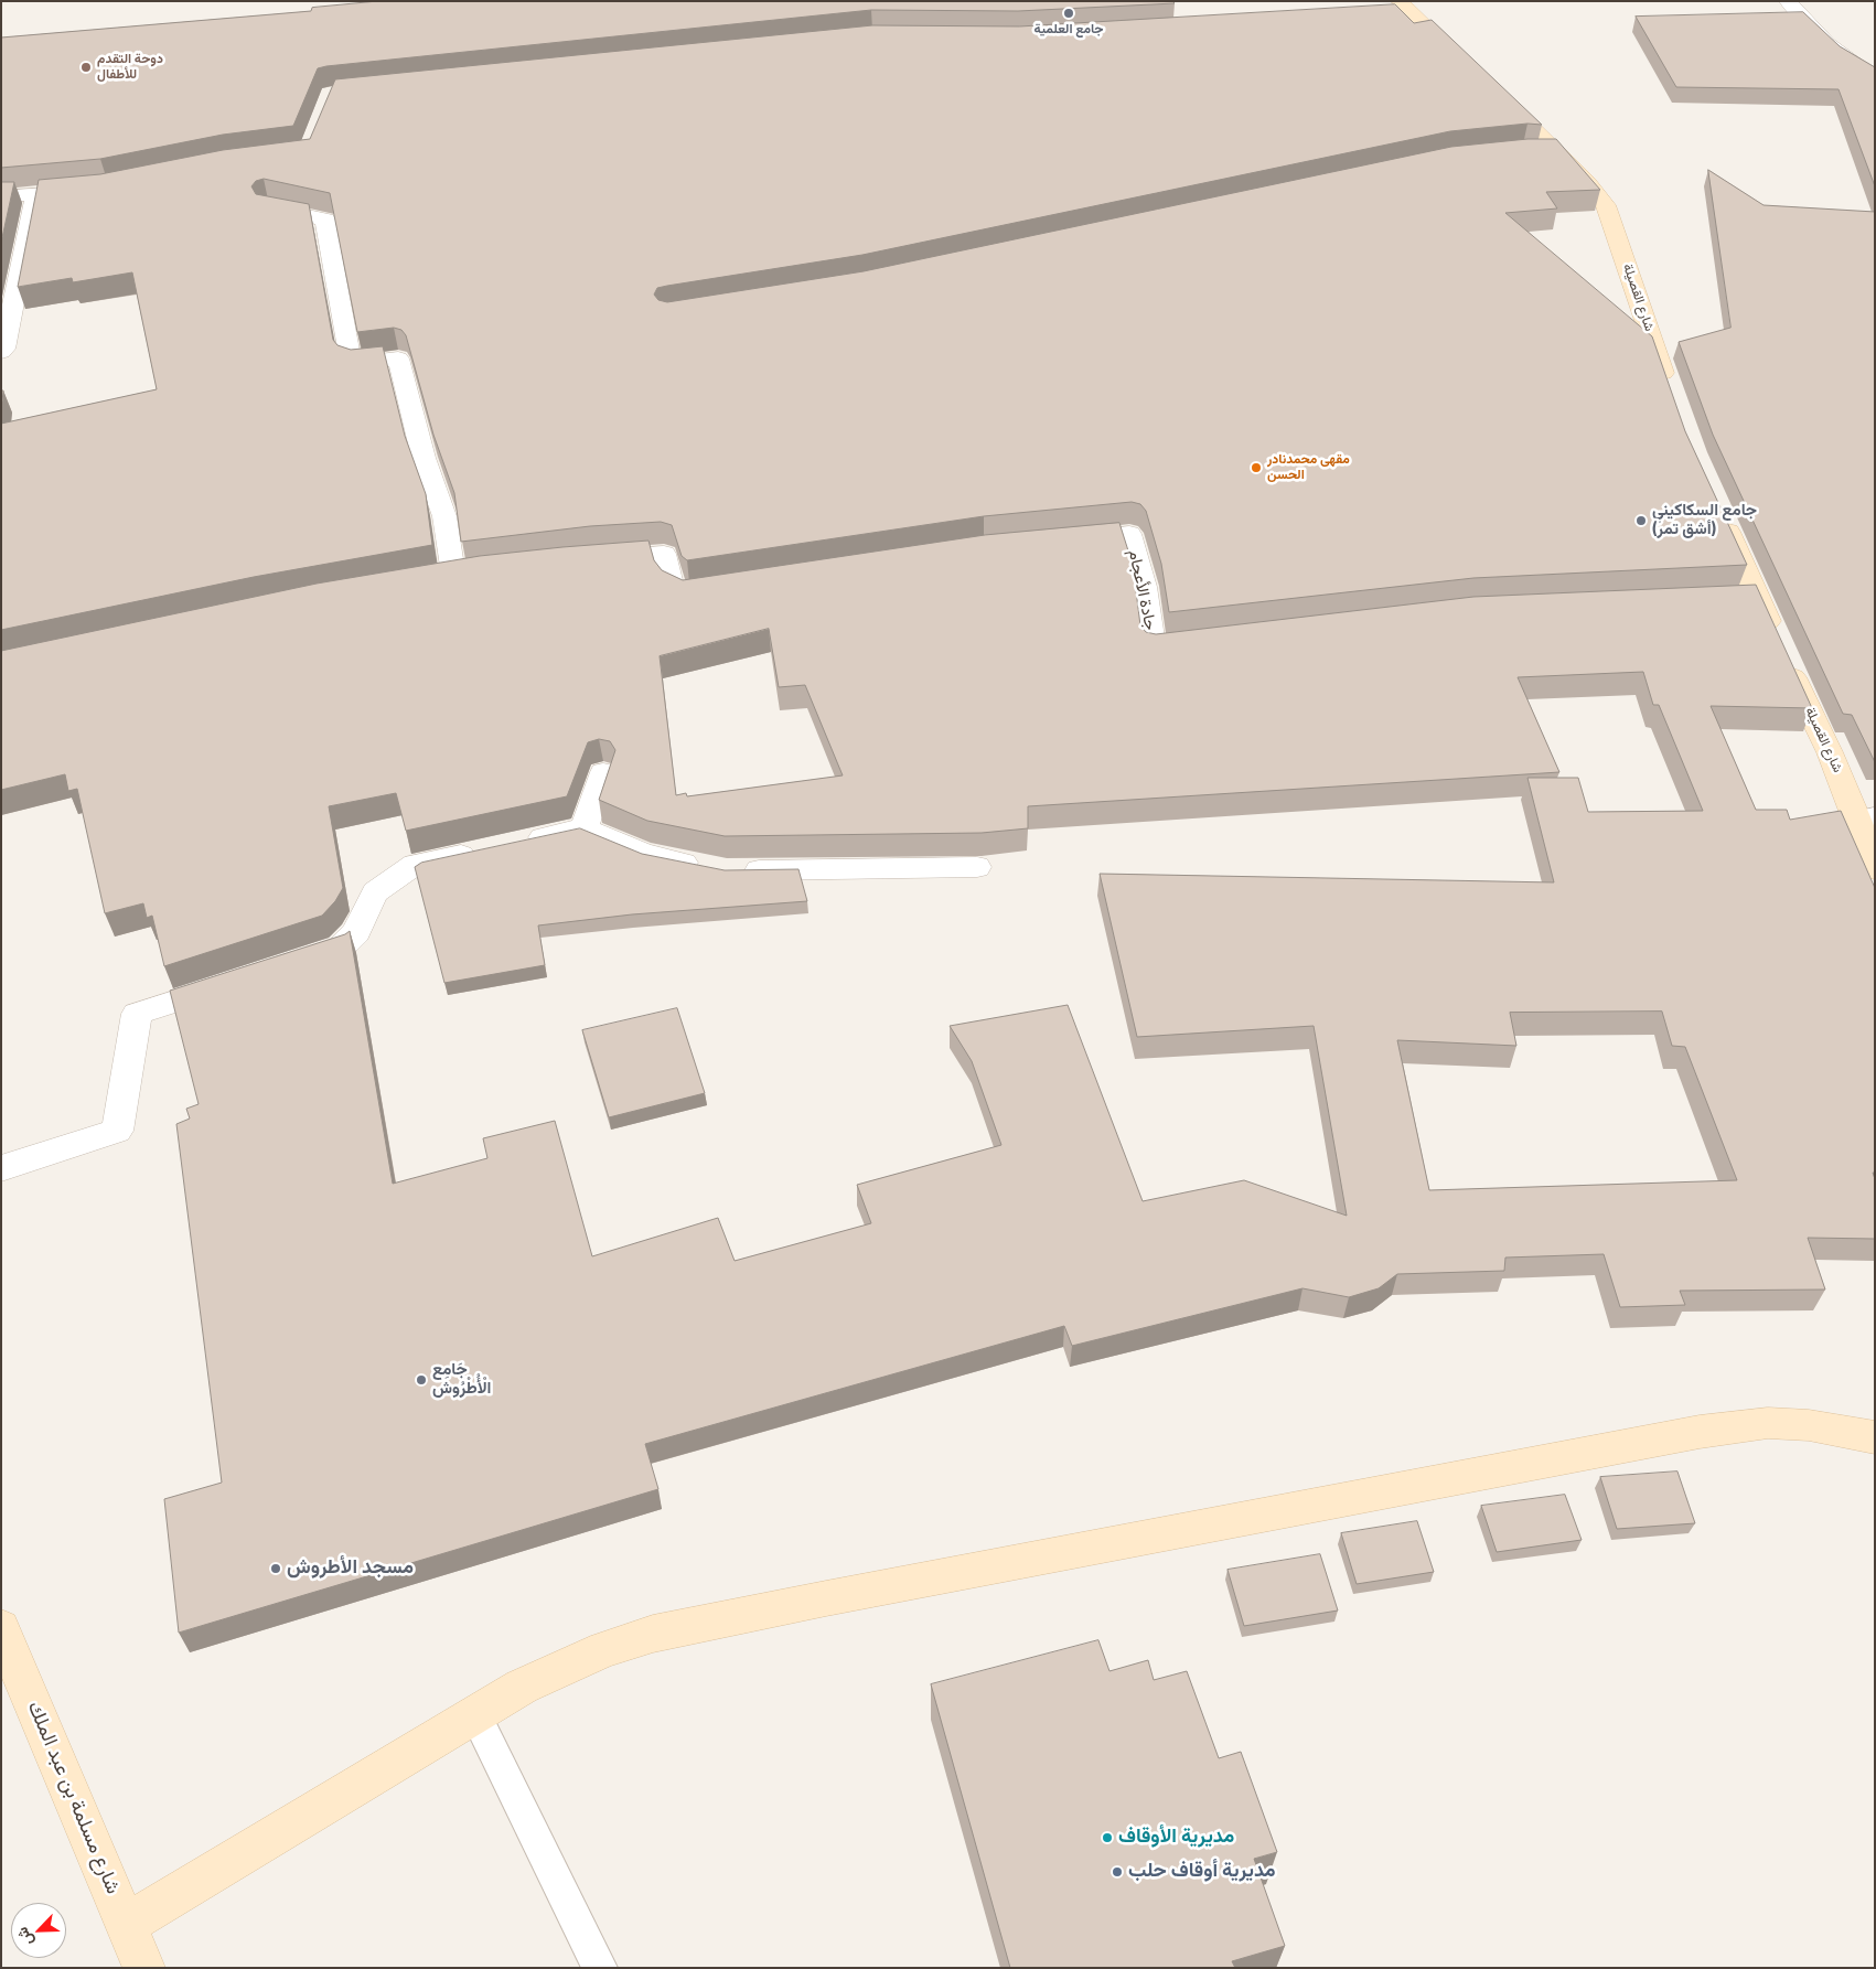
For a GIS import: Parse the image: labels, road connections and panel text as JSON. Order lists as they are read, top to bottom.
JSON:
{
  "streets": {
    "street": ["شارع القصيلة", "جادة الأعجام", "شارع مسلمة بن عبد الملك"]
  },
  "places": [
    "جامع العلمية",
    "دوحة التقدم للأطفال",
    "مقهى محمدنادر الحسن",
    "جامع السكاكيني (أشق تمر)",
    "جَامِع الْأُطْرُوش",
    "مسجد الأطروش",
    "مديرية الأوقاف",
    "مديرية أوقاف حلب"
  ],
  "north": "bottom left"
}
